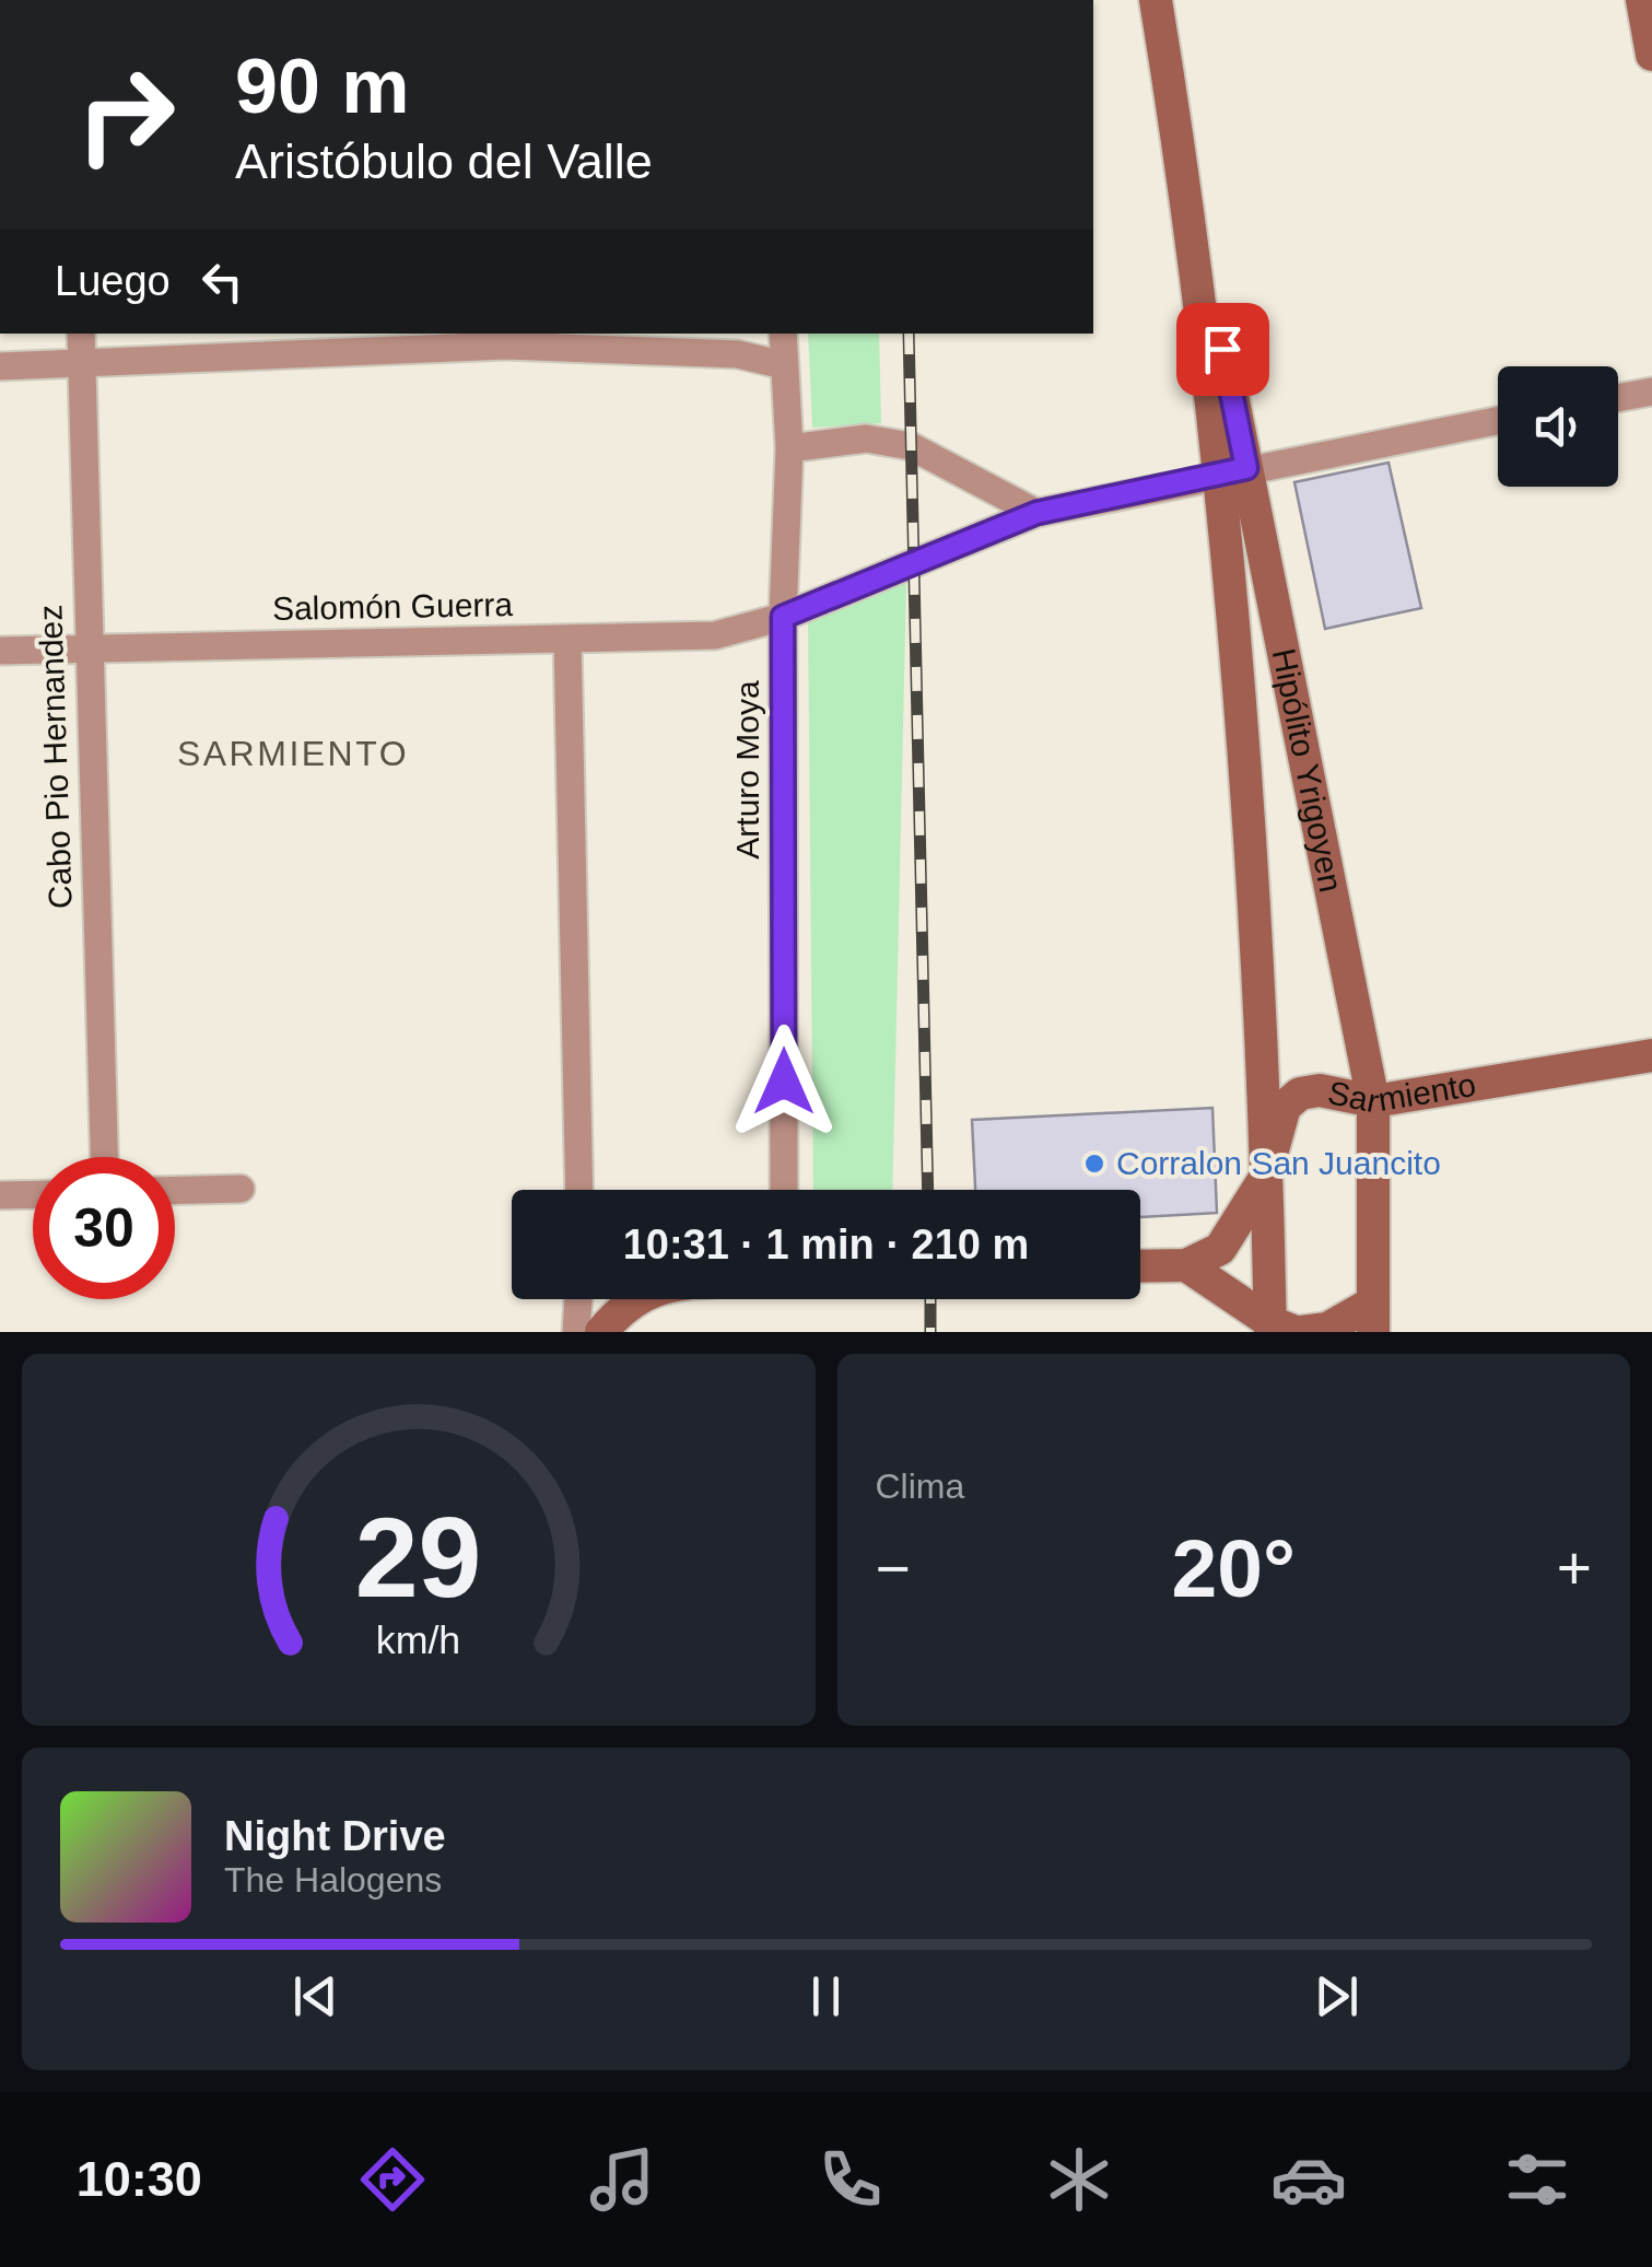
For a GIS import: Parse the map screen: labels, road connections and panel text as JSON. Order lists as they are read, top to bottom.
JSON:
{
  "streets": {
    "street": [
      "Salomón Guerra",
      "Cabo Pio Hernandez",
      "Arturo Moya",
      "Hipólito Yrigoyen",
      "Sarmiento"
    ]
  },
  "crossings": [
    ["Salomón Guerra", "Cabo Pio Hernandez"],
    ["Salomón Guerra", "Arturo Moya"],
    ["Salomón Guerra", "Hipólito Yrigoyen"],
    ["Hipólito Yrigoyen", "Sarmiento"]
  ],
  "districts": ["SARMIENTO"],
  "places": ["Corralon San Juancito"],
  "page": {
    "turn": ["90 m", "Aristóbulo del Valle"],
    "then": "Luego",
    "limit": "30",
    "trip": "10:31 · 1 min · 210 m",
    "tile": "Clima",
    "heat": ["−", "20°", "+"],
    "song": ["Night Drive", "The Halogens"],
    "tabs": "10:30",
    "gauge": ["29", "km/h"]
  }
}
